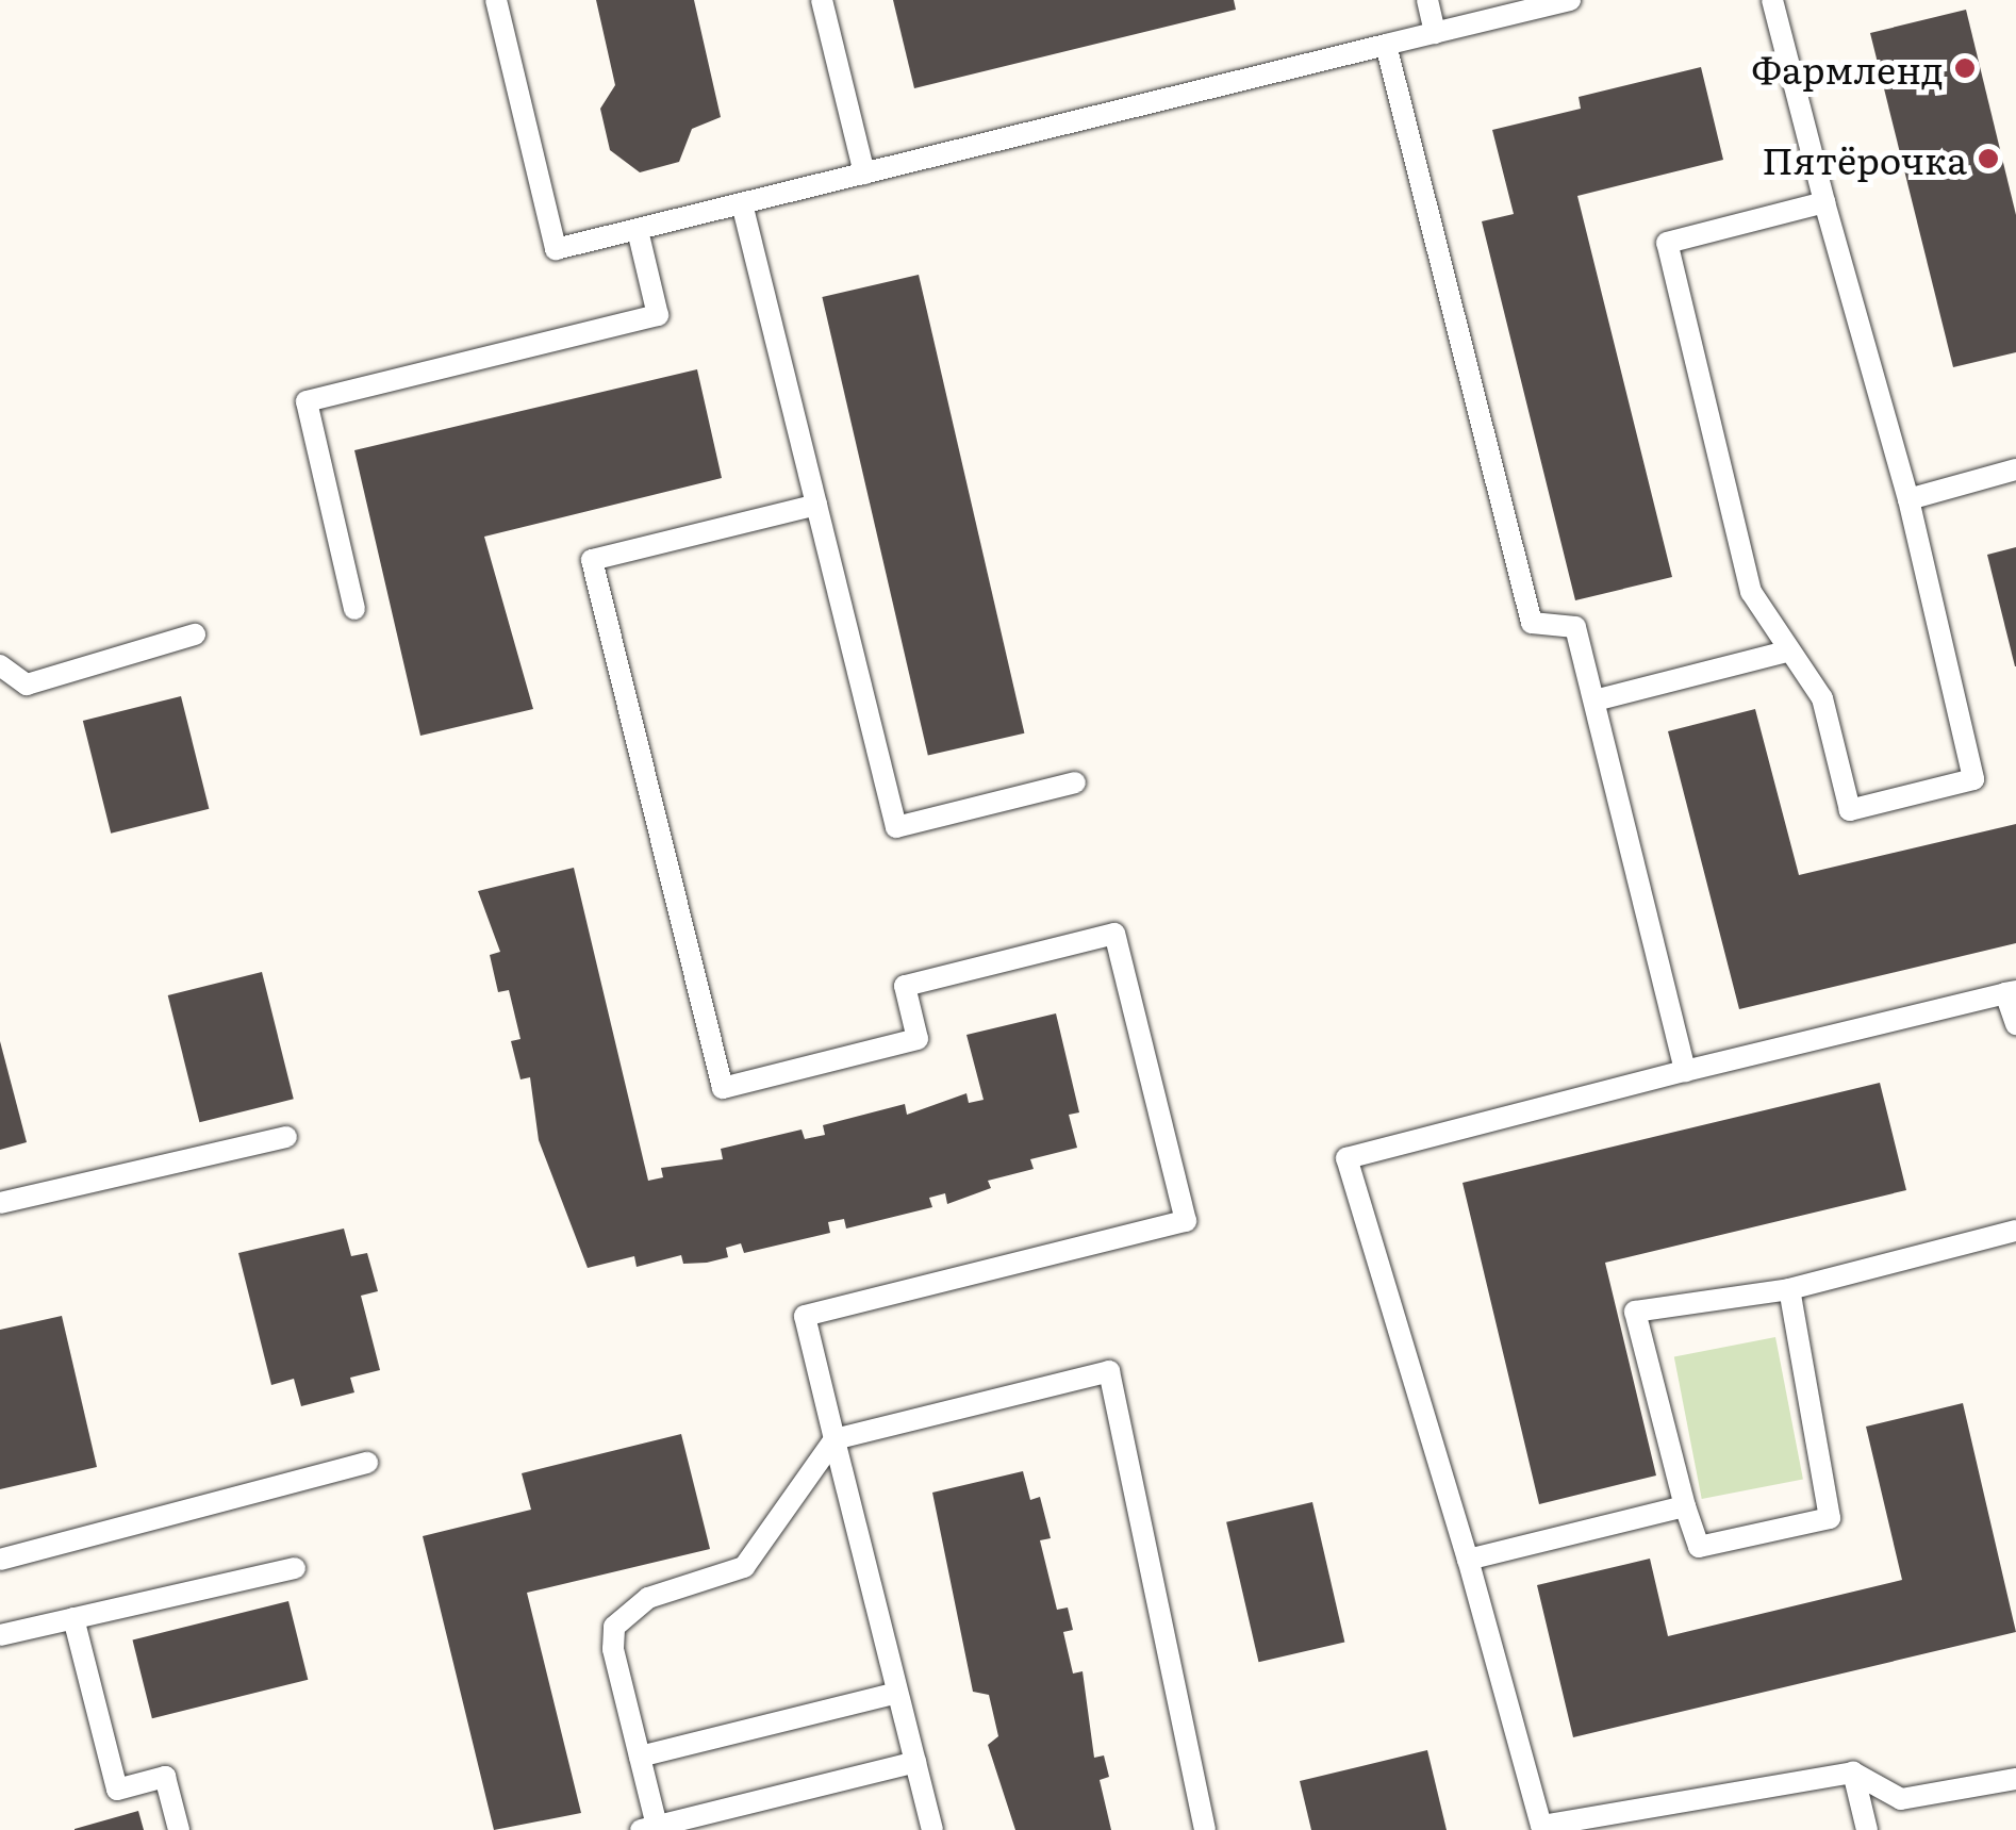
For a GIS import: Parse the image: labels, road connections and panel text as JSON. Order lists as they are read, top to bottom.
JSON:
{
  "places": ["Фармленд", "Пятёрочка"]
}
